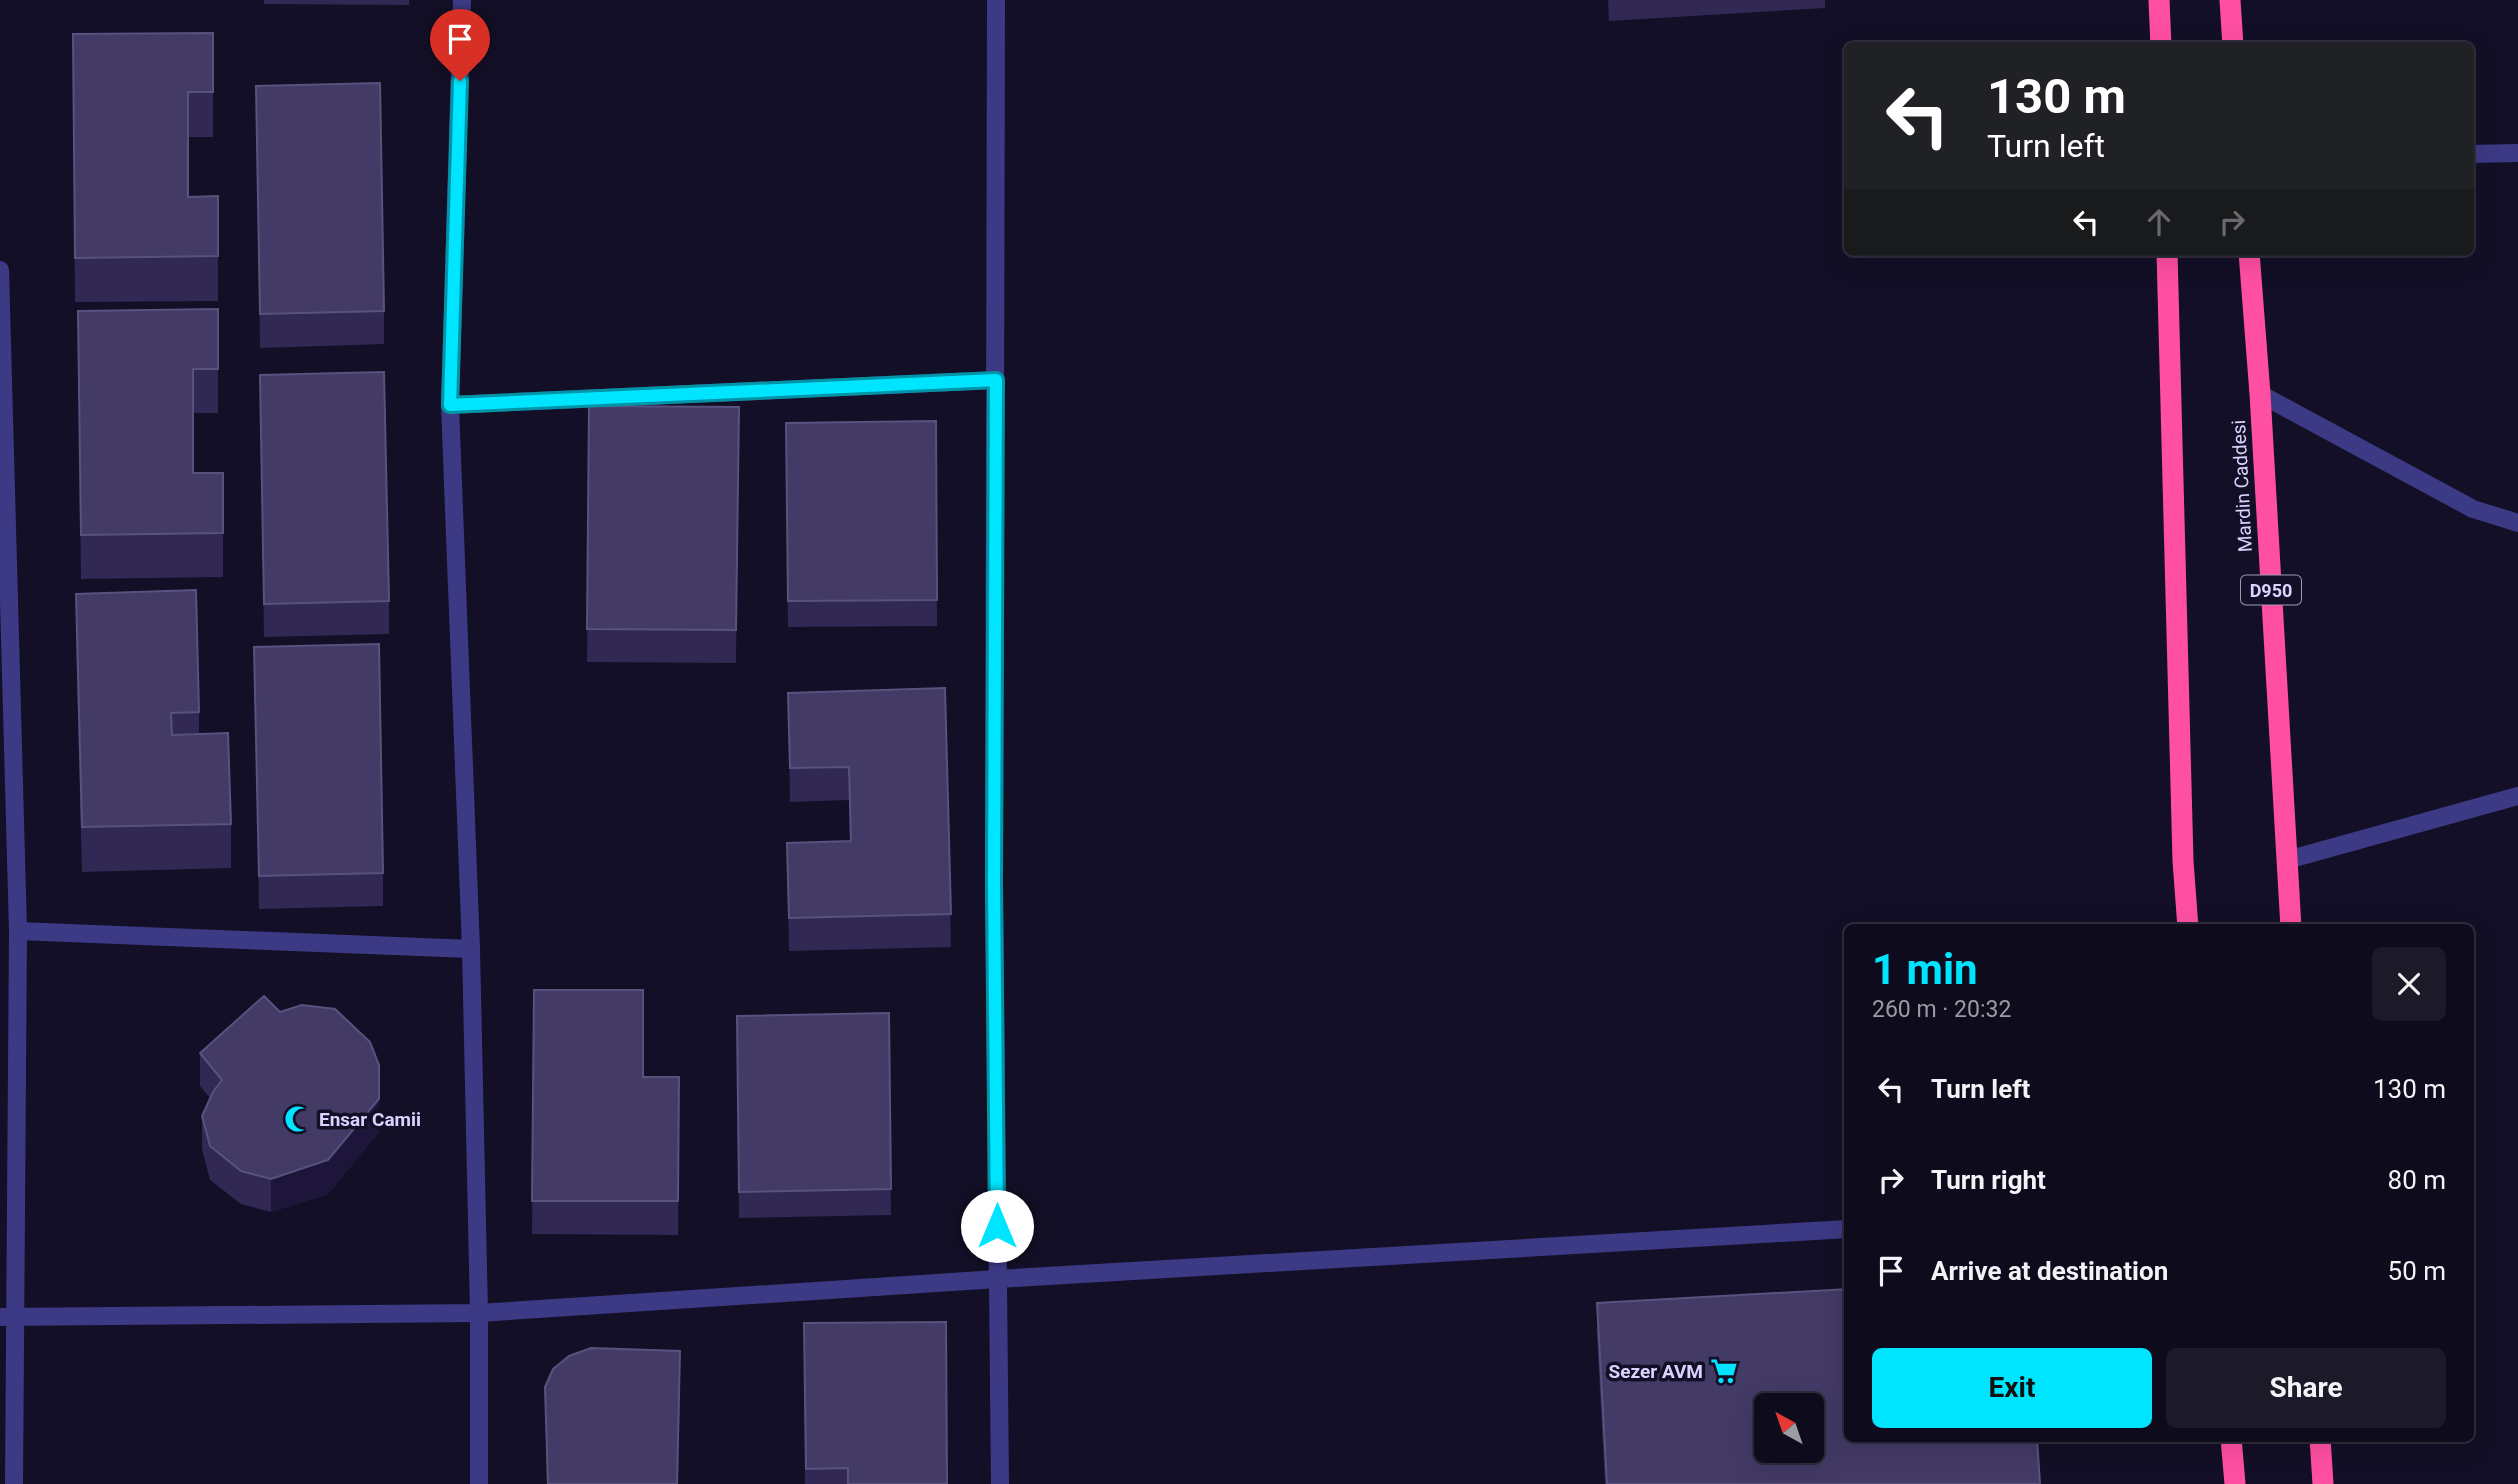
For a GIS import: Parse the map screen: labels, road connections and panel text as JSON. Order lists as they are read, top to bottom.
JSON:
{
  "streets": {
    "highway": ["Mardin Caddesi", "D950"]
  },
  "places": {
    "mosque": ["Ensar Camii"],
    "supermarket": ["Sezer AVM"]
  },
  "north": "top left",
  "page": {
    "turn": ["130 m", "Turn left"],
    "heading": ["1 min", "260 m · 20:32"],
    "list": [
      {
        "name": "Turn left",
        "value": "130 m"
      },
      {
        "name": "Turn right",
        "value": "80 m"
      },
      {
        "name": "Arrive at destination",
        "value": "50 m"
      }
    ],
    "buttons": ["Exit", "Share"]
  }
}
